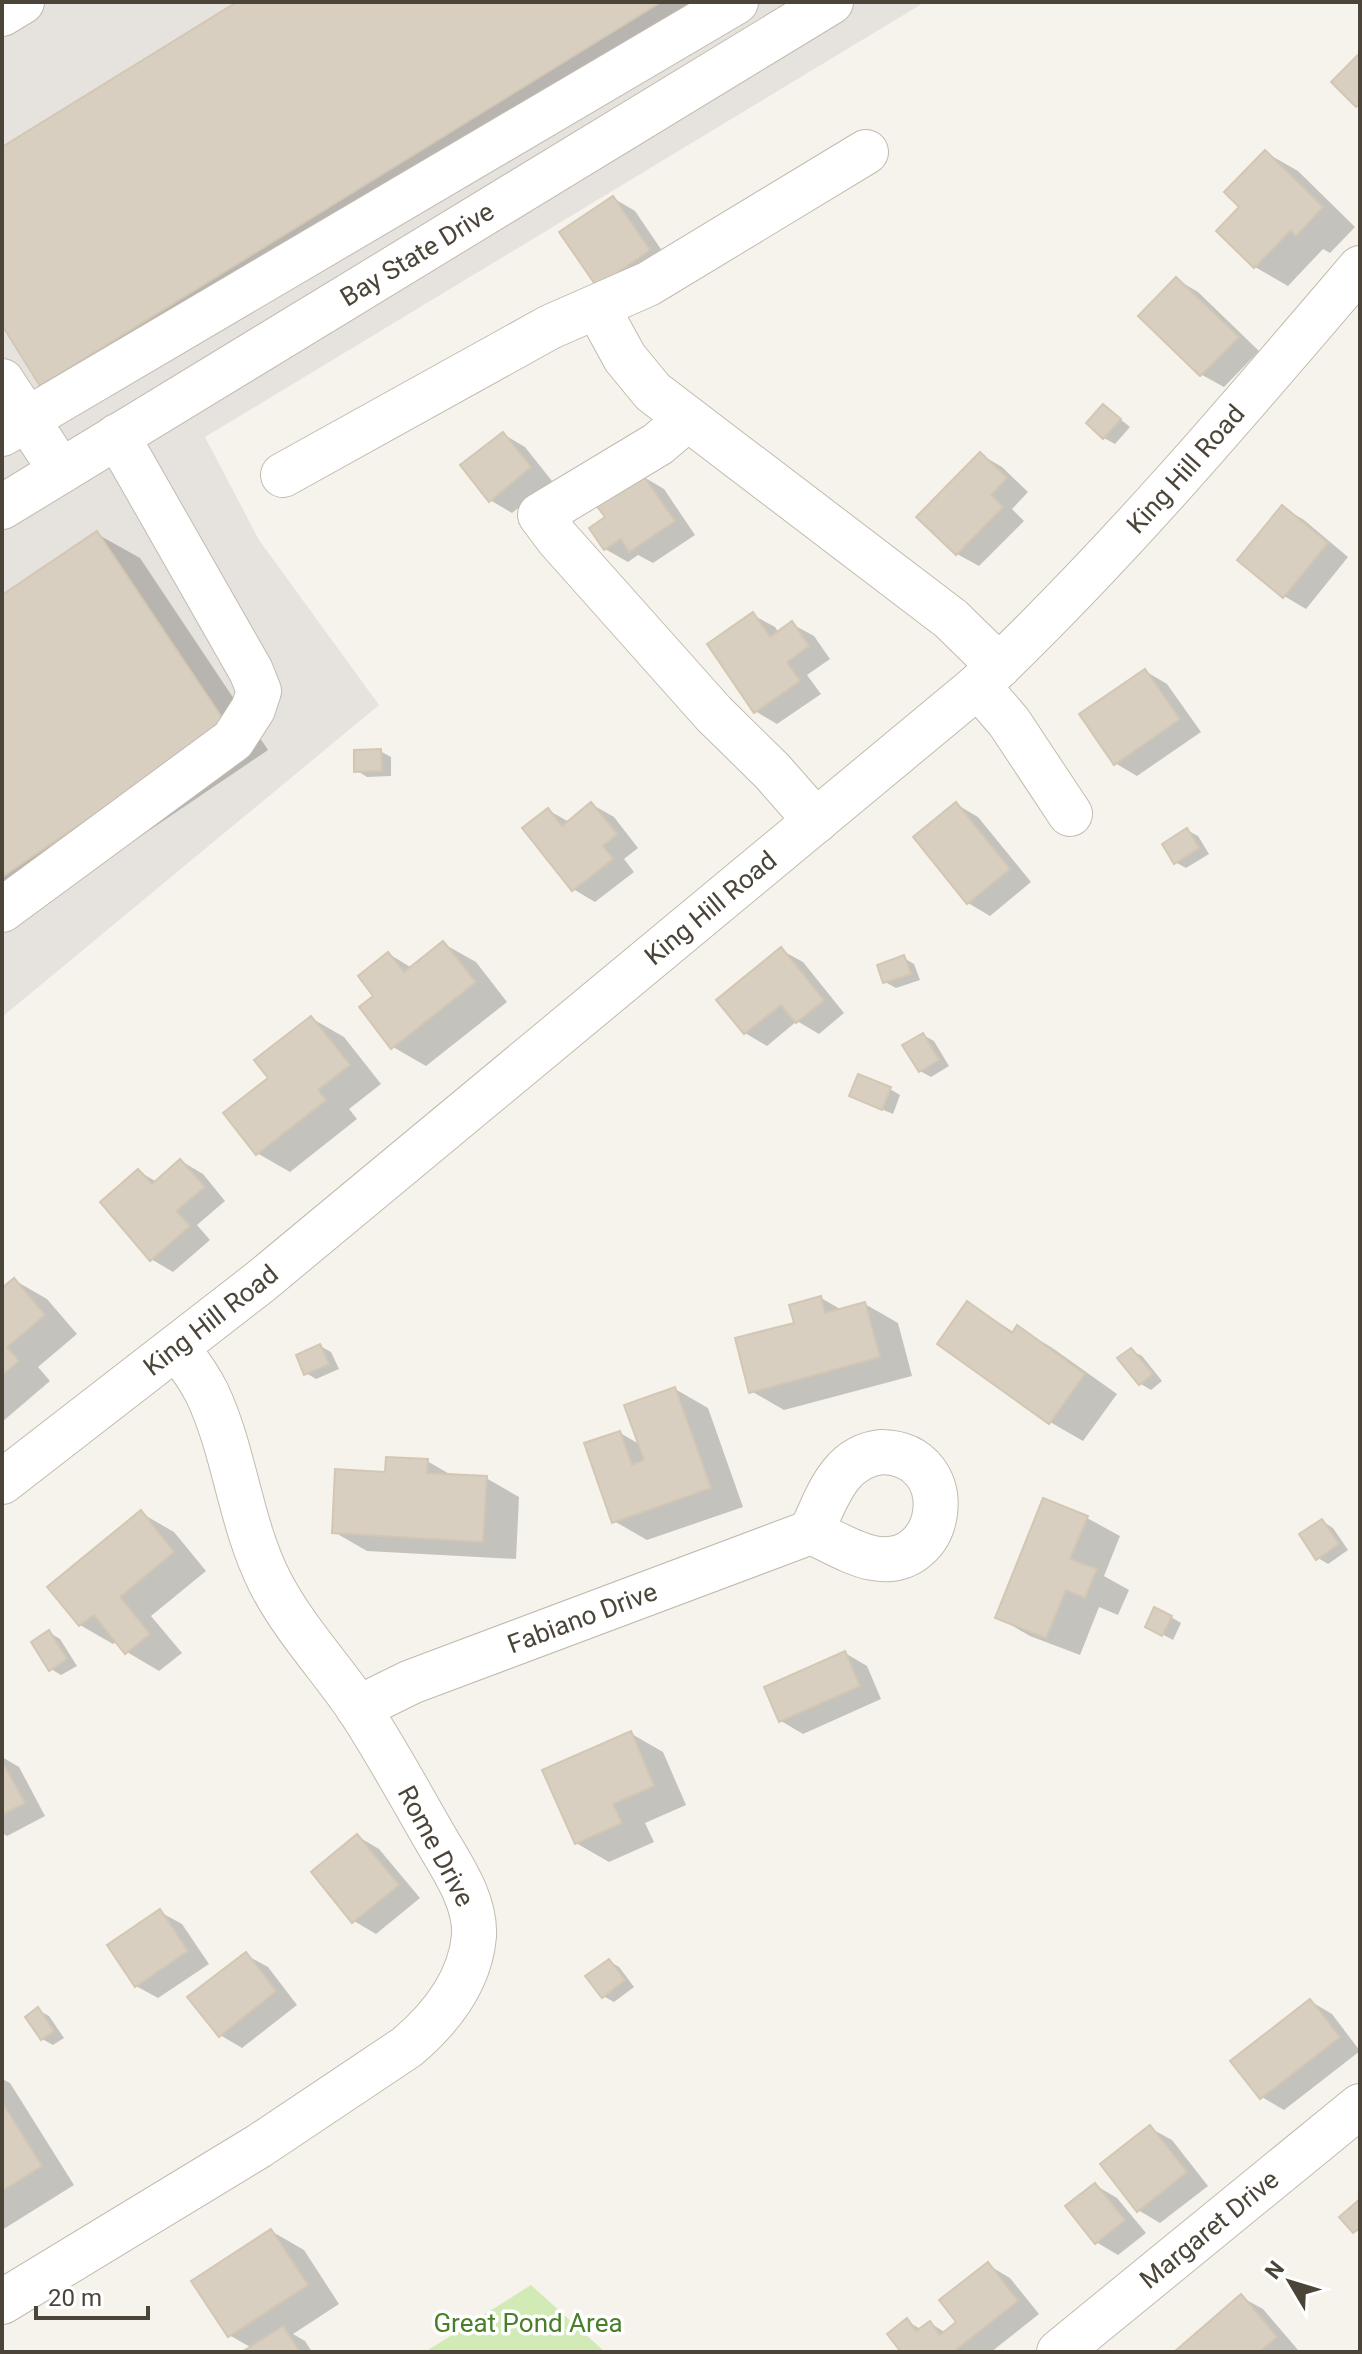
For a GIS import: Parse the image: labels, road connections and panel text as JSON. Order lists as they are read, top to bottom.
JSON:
{
  "streets": {
    "street": [
      "Bay State Drive",
      "King Hill Road",
      "Fabiano Drive",
      "Rome Drive",
      "Margaret Drive"
    ]
  },
  "crossings": [
    ["King Hill Road", "Rome Drive"],
    ["Fabiano Drive", "Rome Drive"]
  ],
  "parks": ["Great Pond Area"],
  "scale_bar": "20 m",
  "north": "top left"
}
